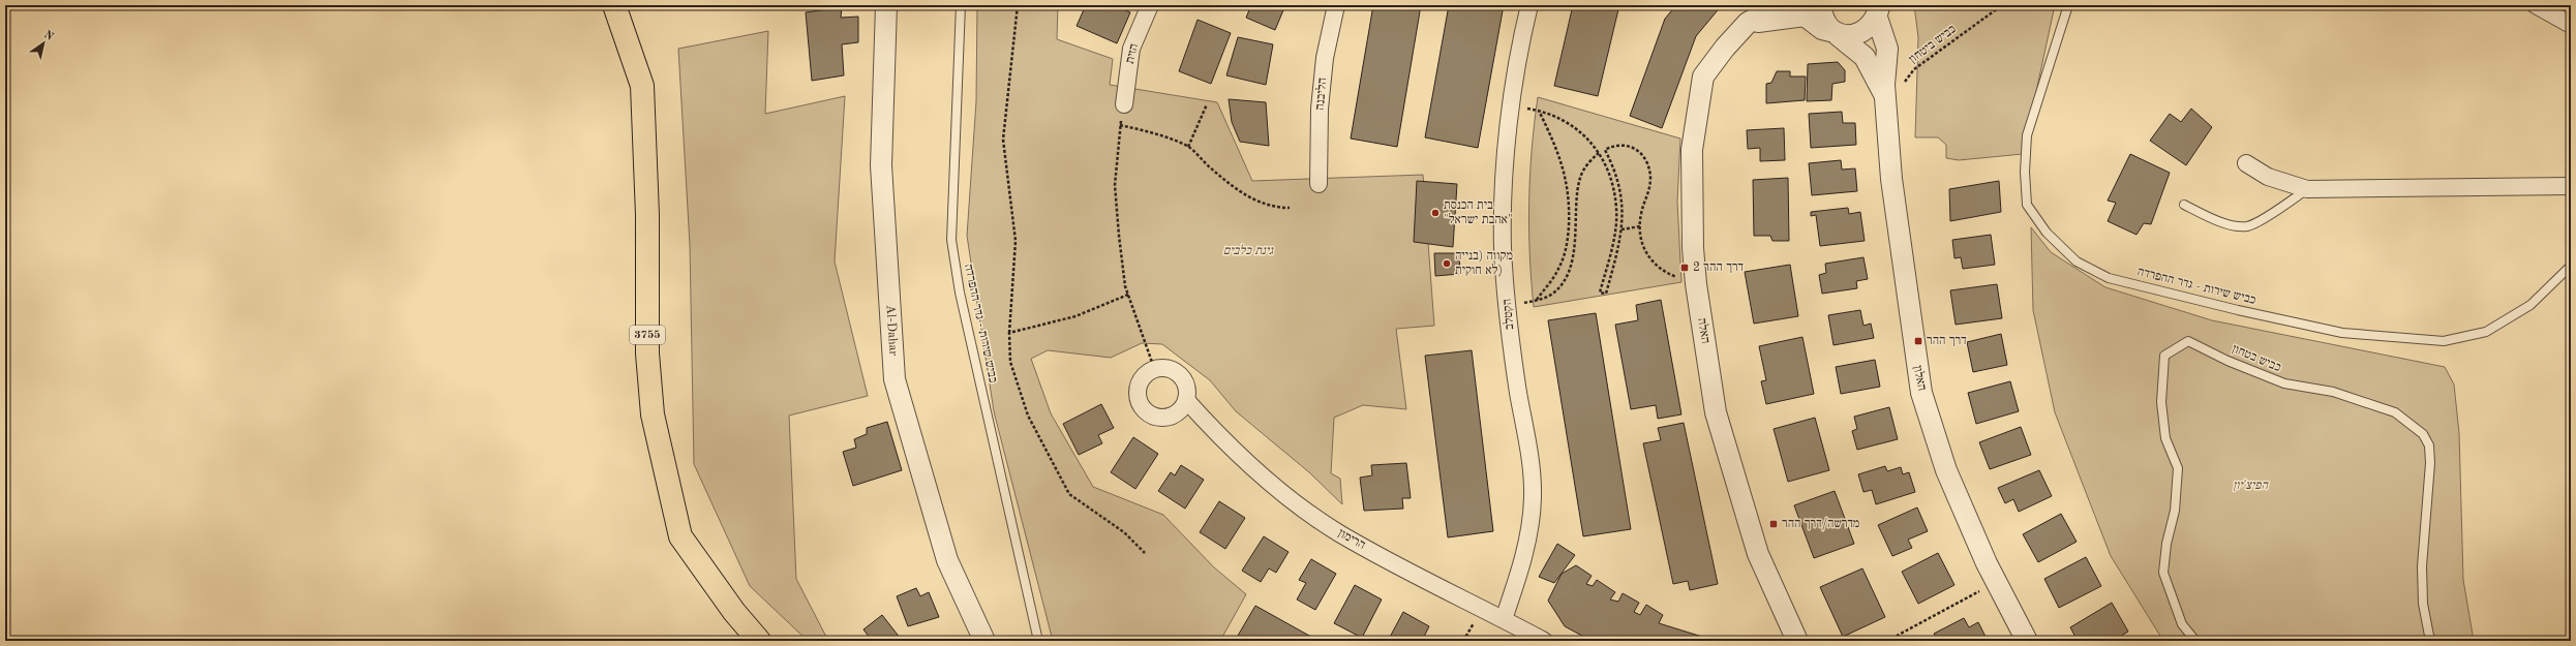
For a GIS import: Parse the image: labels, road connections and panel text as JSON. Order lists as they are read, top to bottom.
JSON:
{
  "streets": {
    "main road": ["3755"],
    "street": [
      "הזית",
      "הליבנה",
      "הקטלב",
      "Al-Dahar",
      "האלה",
      "האלון",
      "הרימון"
    ],
    "lane": ["כביש שירות - גדר ההפרדה", "כביש בטחון"],
    "path": ["כביש ביטחון"]
  },
  "crossings": [
    ["הקטלב", "הרימון"]
  ],
  "parks": ["גינת כלבים", "הפיצ'יון"],
  "places": {
    "other": ["בית הכנסת \"אהבת ישראל\"", "מקווה (בנייה לא חוקית)"],
    "transit": ["דרך ההר 2", "דרך ההר", "מדרשה/דרך ההר"]
  },
  "north": "top right"
}
